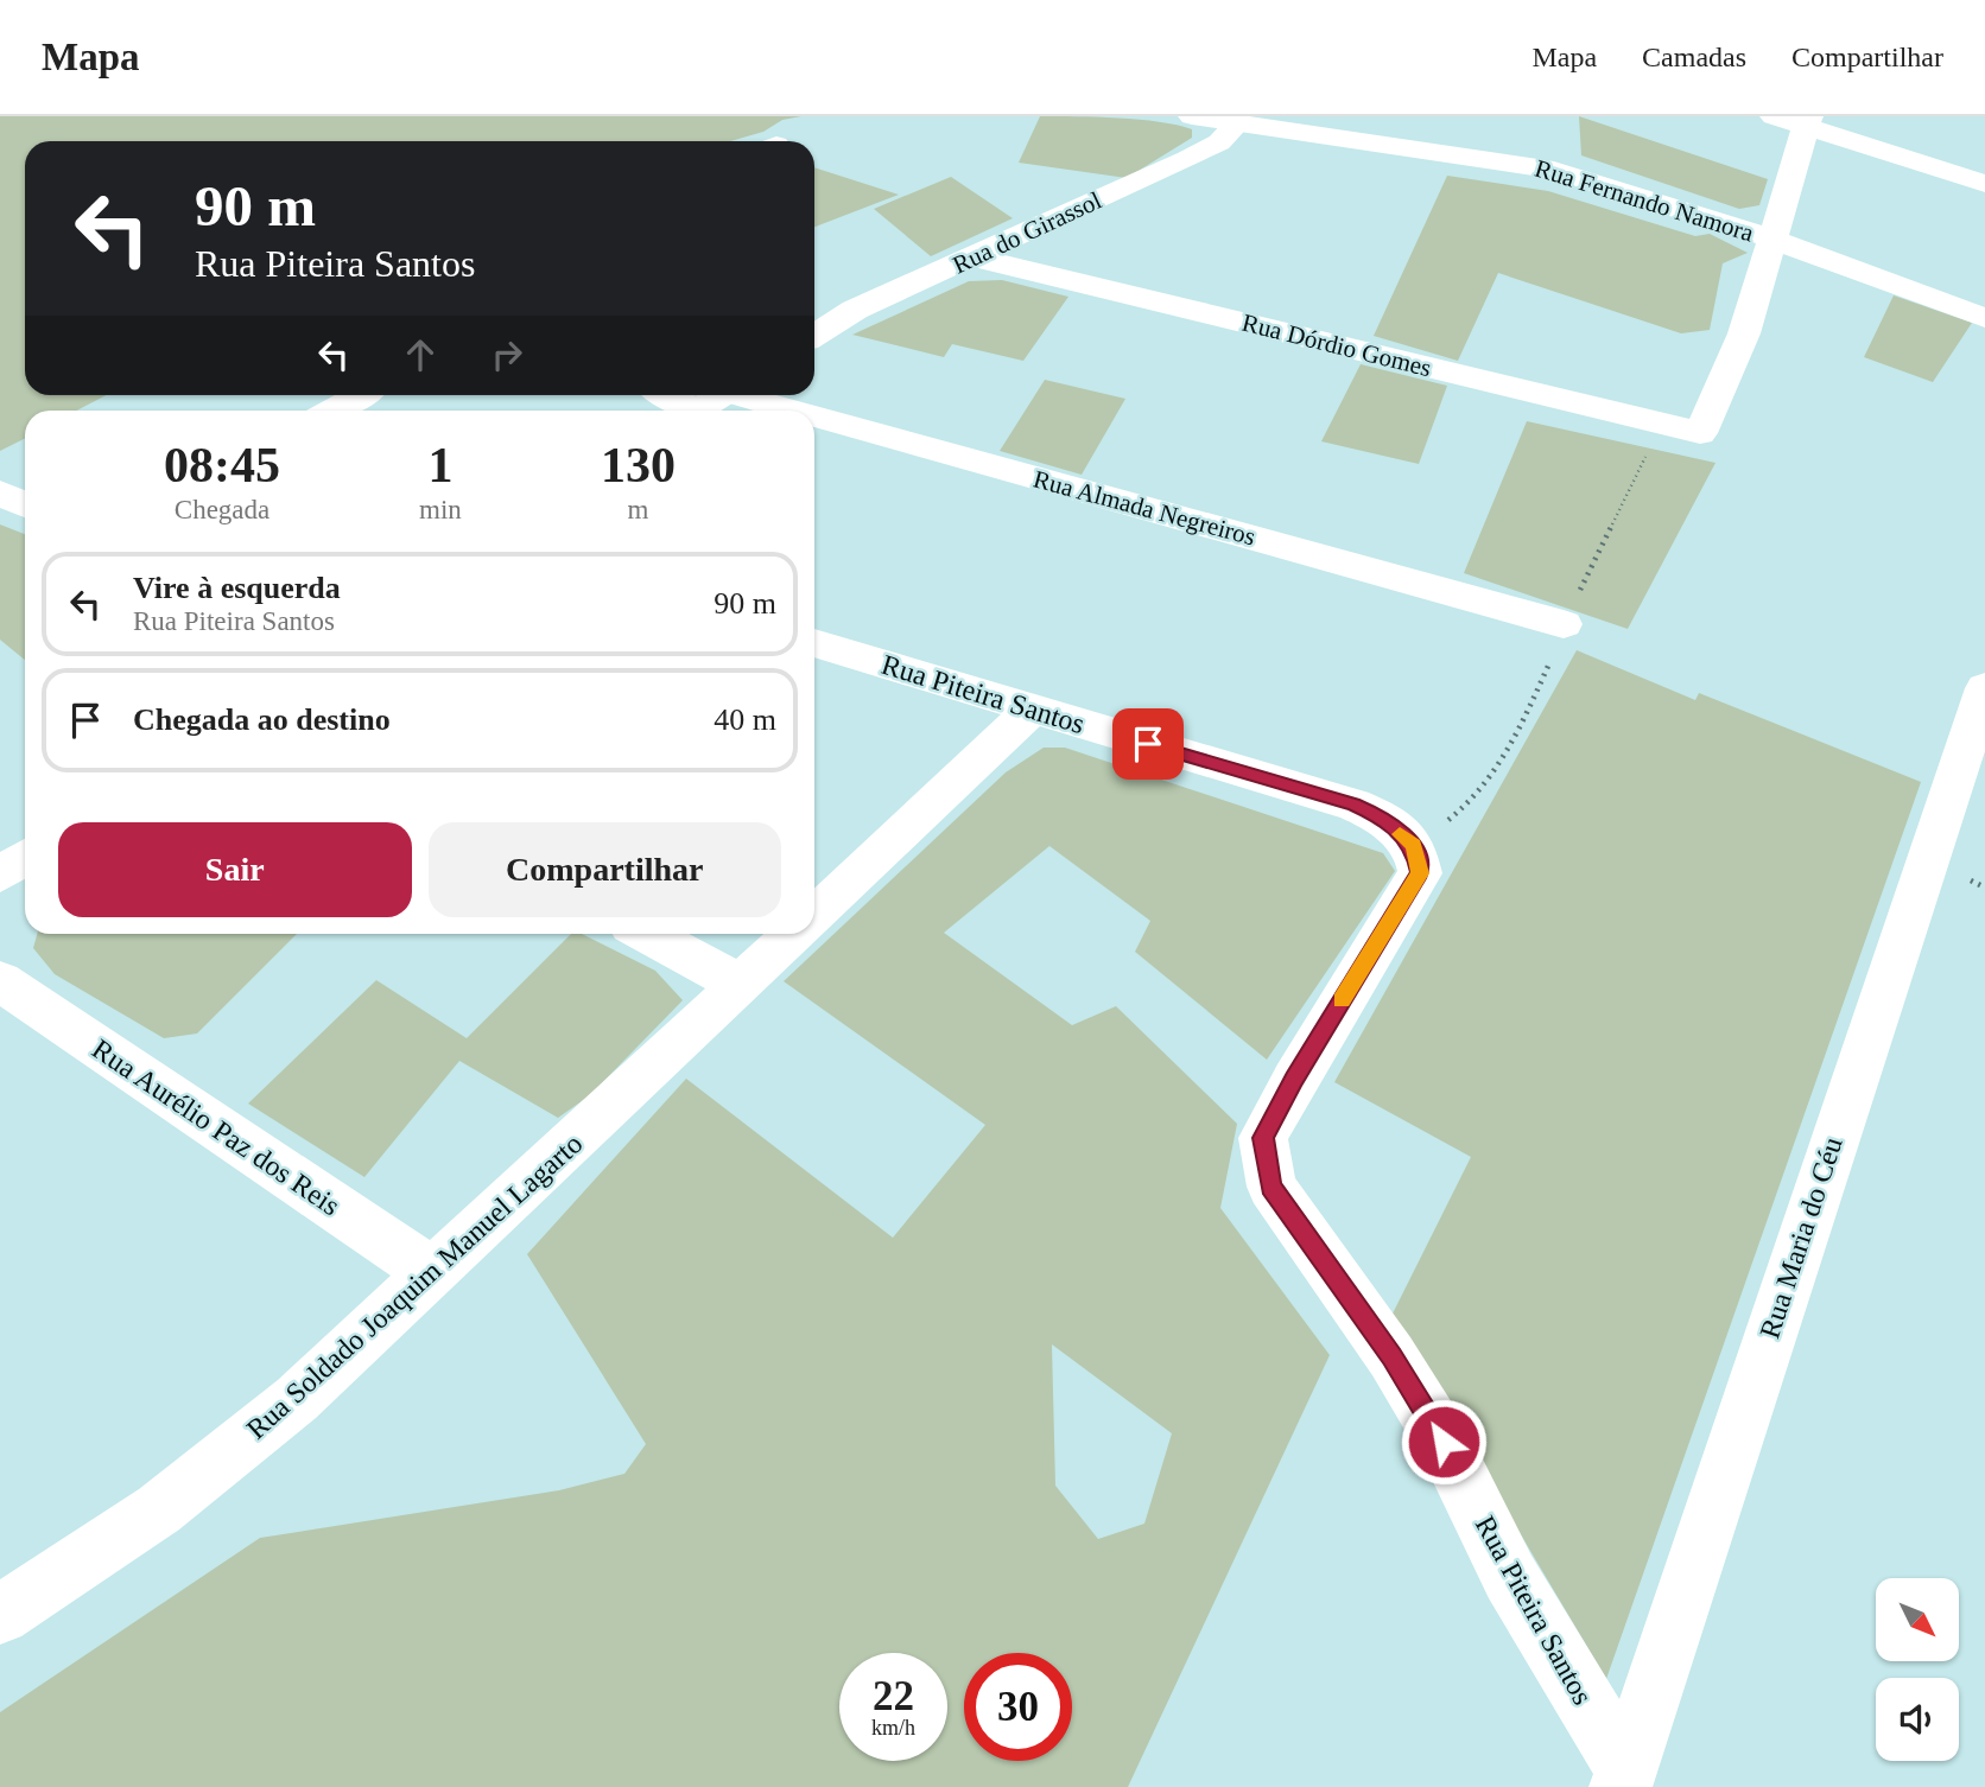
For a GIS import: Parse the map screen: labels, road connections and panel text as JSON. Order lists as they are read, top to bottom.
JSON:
{
  "streets": {
    "street": [
      "Rua Fernando Namora",
      "Rua do Girassol",
      "Rua Dórdio Gomes",
      "Rua Almada Negreiros",
      "Rua Piteira Santos",
      "Rua Aurélio Paz dos Reis",
      "Rua Maria do Céu",
      "Rua Soldado Joaquim Manuel Lagarto"
    ]
  },
  "crossings": [
    ["Rua Fernando Namora", "Rua do Girassol"],
    ["Rua Fernando Namora", "Rua Dórdio Gomes"],
    ["Rua do Girassol", "Rua Dórdio Gomes"],
    ["Rua Piteira Santos", "Rua Maria do Céu"],
    ["Rua Piteira Santos", "Rua Soldado Joaquim Manuel Lagarto"],
    ["Rua Aurélio Paz dos Reis", "Rua Soldado Joaquim Manuel Lagarto"]
  ],
  "north": "bottom right",
  "page": {
    "header": "Mapa",
    "nav": ["Mapa", "Camadas", "Compartilhar"],
    "turn": ["90 m", "Rua Piteira Santos"],
    "eta": [
      "08:45",
      "Chegada",
      "1",
      "min",
      "130",
      "m"
    ],
    "list": [
      {
        "name": "Vire à esquerda",
        "note": "Rua Piteira Santos",
        "value": "90 m"
      },
      {
        "name": "Chegada ao destino",
        "value": "40 m"
      }
    ],
    "buttons": ["Sair", "Compartilhar"],
    "speed": "22 km/h",
    "limit": "30"
  }
}
